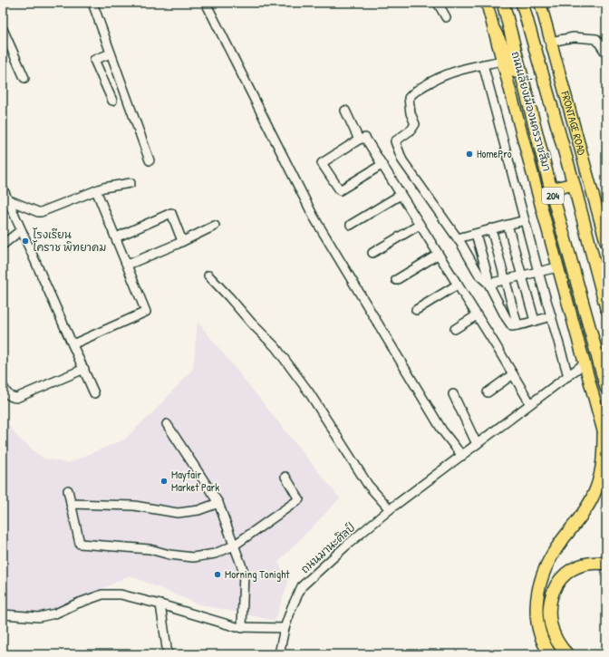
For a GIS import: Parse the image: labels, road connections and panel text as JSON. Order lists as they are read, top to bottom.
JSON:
{
  "streets": {
    "highway": ["ถนนเลี่ยงเมืองนครราชสีมา", "204"],
    "main road": ["FRONTAGE ROAD"],
    "street": ["ถนนมานะศิลป์"]
  },
  "places": [
    "HomePro",
    "โรงเรียน โคราช พิทยาคม",
    "Mayfair Market Park",
    "Morning Tonight"
  ]
}
